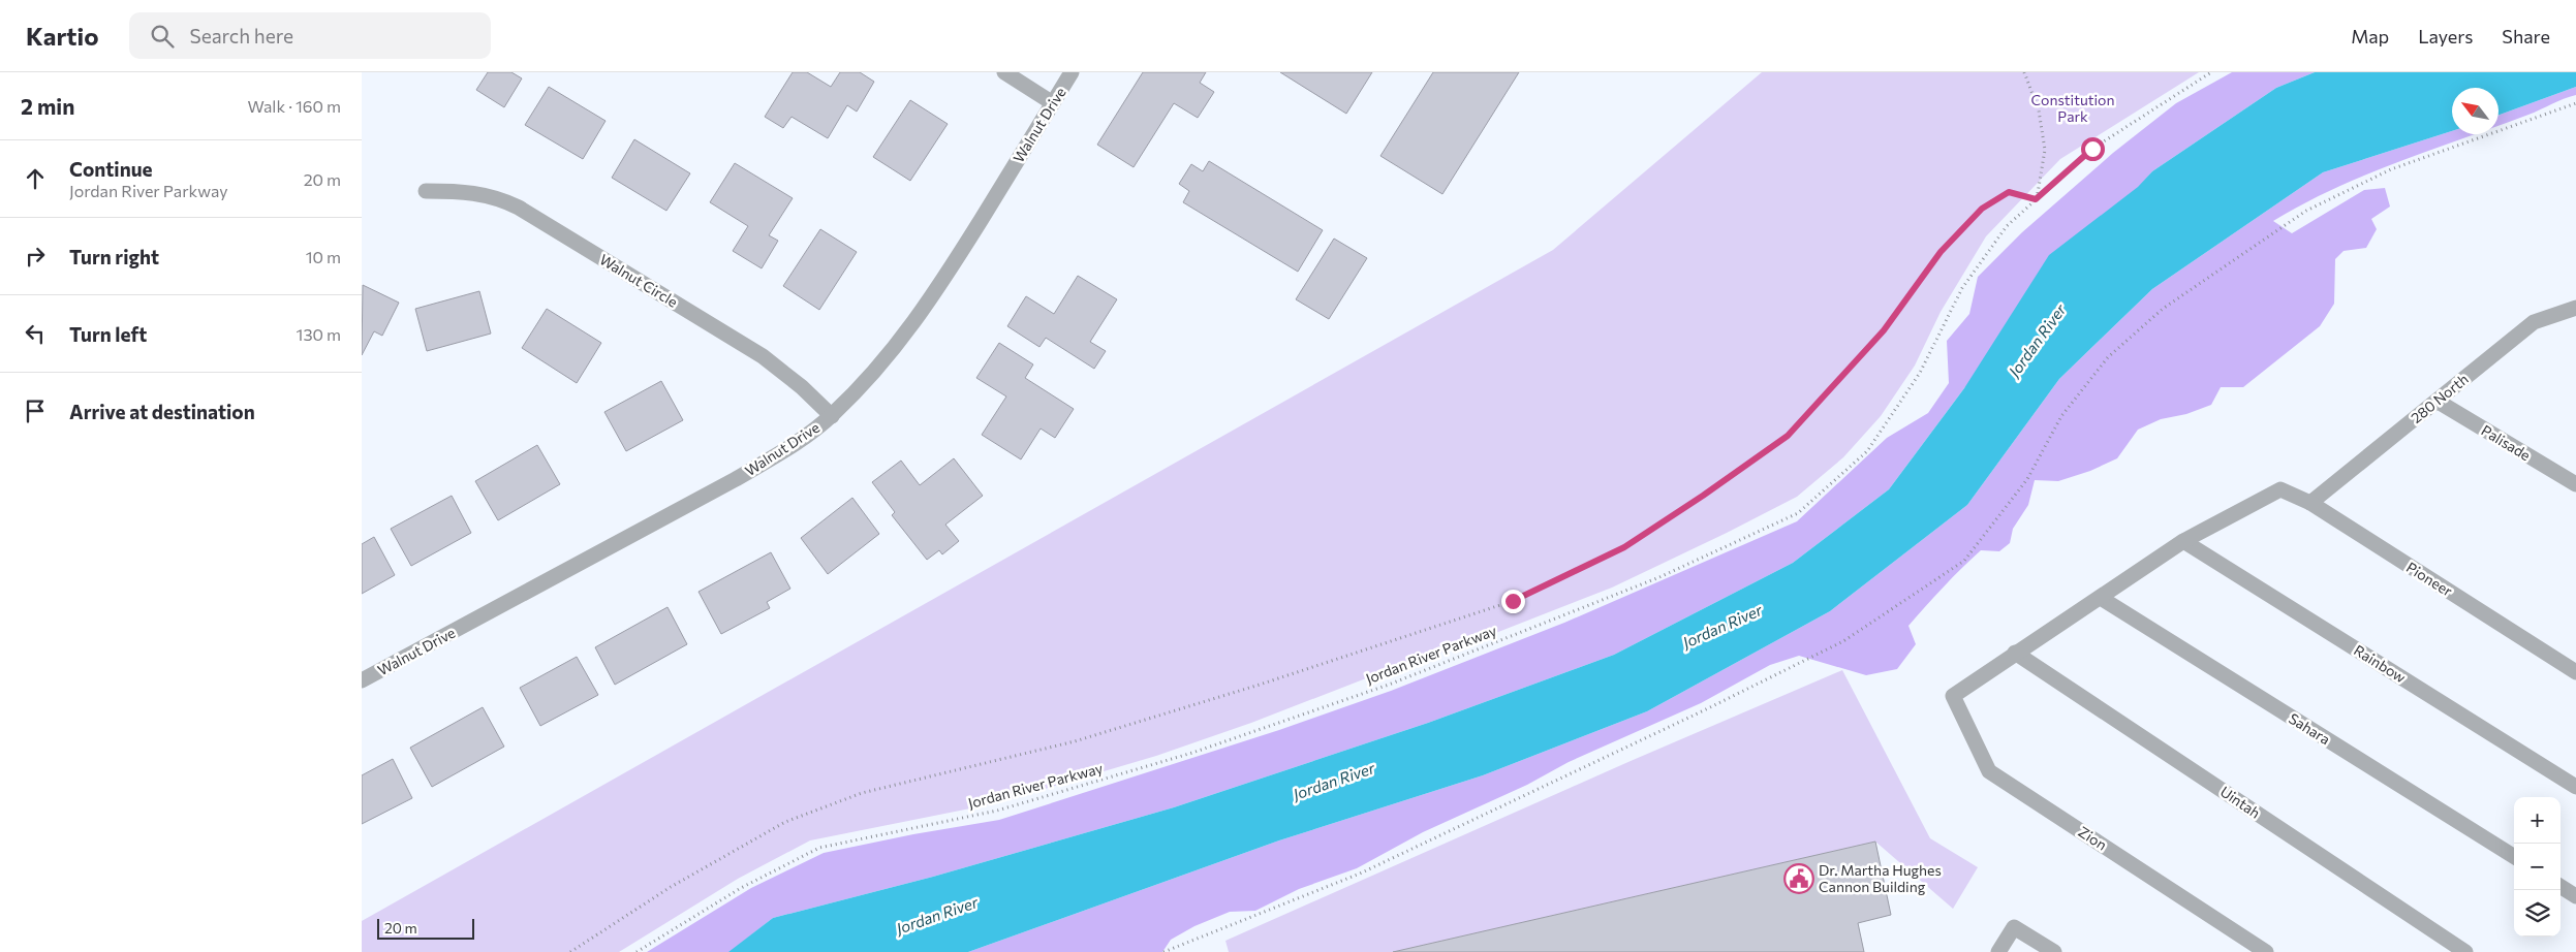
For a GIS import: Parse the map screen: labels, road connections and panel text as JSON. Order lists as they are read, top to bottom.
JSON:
{
  "streets": {
    "street": [
      "Walnut Drive",
      "Walnut Circle",
      "280 North",
      "Palisade",
      "Pioneer",
      "Rainbow",
      "Sahara",
      "Uintah",
      "Zion"
    ],
    "path": ["Jordan River Parkway"]
  },
  "crossings": [
    ["Walnut Drive", "Walnut Circle"],
    ["280 North", "Palisade"],
    ["280 North", "Pioneer"],
    ["Pioneer", "Rainbow"],
    ["Uintah", "Zion"]
  ],
  "water": ["Jordan River"],
  "parks": ["Constitution Park"],
  "places": {
    "public building": ["Dr. Martha Hughes Cannon Building"]
  },
  "scale_bar": "20 m",
  "north": "top left",
  "page": {
    "header": "Kartio",
    "search": "Search here",
    "nav": ["Map", "Layers", "Share"],
    "heading": ["2 min", "Walk · 160 m"],
    "list": [
      ["Continue", "Jordan River Parkway", "20 m"],
      ["Turn right", "10 m"],
      ["Turn left", "130 m"],
      "Arrive at destination"
    ],
    "map_buttons": ["+", "−"],
    "scale": "20 m"
  }
}
